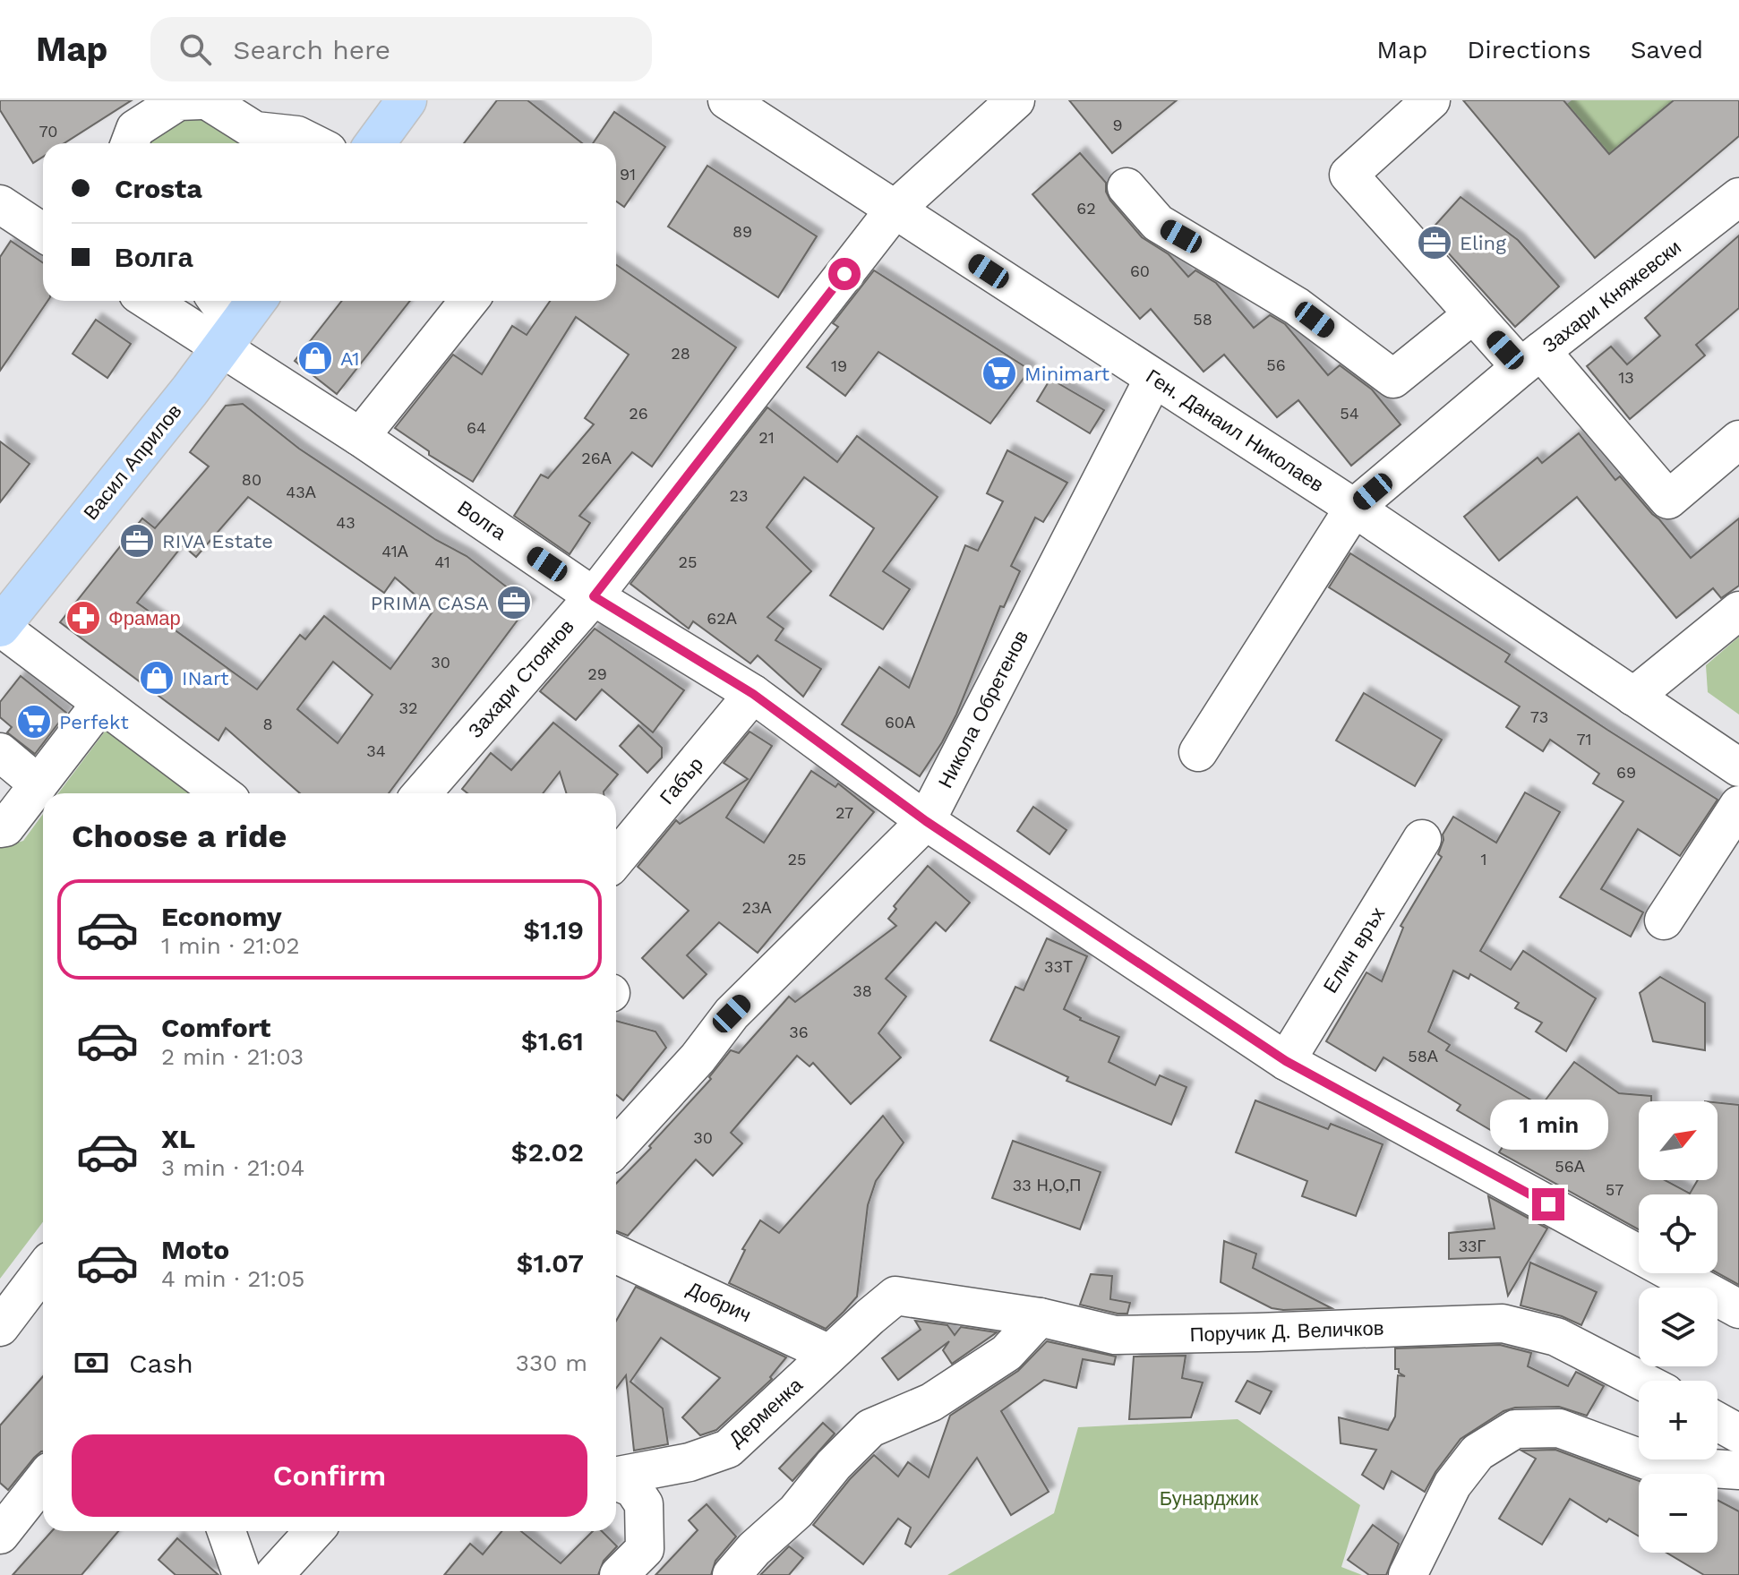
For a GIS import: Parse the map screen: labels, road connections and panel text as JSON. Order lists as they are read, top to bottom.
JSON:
{
  "streets": {
    "main road": ["Васил Априлов"],
    "street": [
      "Захари Княжевски",
      "Ген. Данаил Николаев",
      "Волга",
      "Захари Стоянов",
      "Никола Обретенов",
      "Габър",
      "Елин връх",
      "Добрич",
      "Поручик Д. Величков",
      "Дерменка"
    ]
  },
  "crossings": [
    ["Захари Княжевски", "Ген. Данаил Николаев"],
    ["Ген. Данаил Николаев", "Захари Стоянов"],
    ["Ген. Данаил Николаев", "Никола Обретенов"],
    ["Васил Априлов", "Волга"],
    ["Волга", "Захари Стоянов"],
    ["Волга", "Никола Обретенов"],
    ["Волга", "Габър"],
    ["Волга", "Елин връх"],
    ["Добрич", "Дерменка"],
    ["Поручик Д. Величков", "Дерменка"]
  ],
  "parks": ["Бунарджик"],
  "places": {
    "office": ["Eling", "RIVA Estate", "PRIMA CASA"],
    "shop": ["A1", "INart"],
    "supermarket": ["Minimart", "Perfekt"],
    "pharmacy": ["Фрамар"]
  },
  "house_numbers": [
    "9",
    "70",
    "91",
    "62",
    "89",
    "60",
    "58",
    "28",
    "56",
    "19",
    "13",
    "26",
    "54",
    "64",
    "21",
    "26А",
    "80",
    "43А",
    "23",
    "43",
    "41А",
    "41",
    "25",
    "62А",
    "30",
    "29",
    "32",
    "73",
    "60А",
    "8",
    "71",
    "34",
    "69",
    "27",
    "25",
    "1",
    "23А",
    "33Т",
    "38",
    "36",
    "58А",
    "30",
    "56А",
    "33 Н,О,П",
    "57",
    "33Г"
  ],
  "north": "top right",
  "page": {
    "header": "Map",
    "search": "Search here",
    "nav": ["Map", "Directions", "Saved"],
    "banner": ["Crosta", "Волга"],
    "heading": "Choose a ride",
    "list": [
      {
        "name": "Economy",
        "note": "1 min · 21:02",
        "value": "$1.19"
      },
      {
        "name": "Comfort",
        "note": "2 min · 21:03",
        "value": "$1.61"
      },
      {
        "name": "XL",
        "note": "3 min · 21:04",
        "value": "$2.02"
      },
      {
        "name": "Moto",
        "note": "4 min · 21:05",
        "value": "$1.07"
      }
    ],
    "bubble": "1 min",
    "map_buttons": ["+", "−"],
    "pay": ["Cash", "330 m"],
    "buttons": "Confirm"
  }
}
